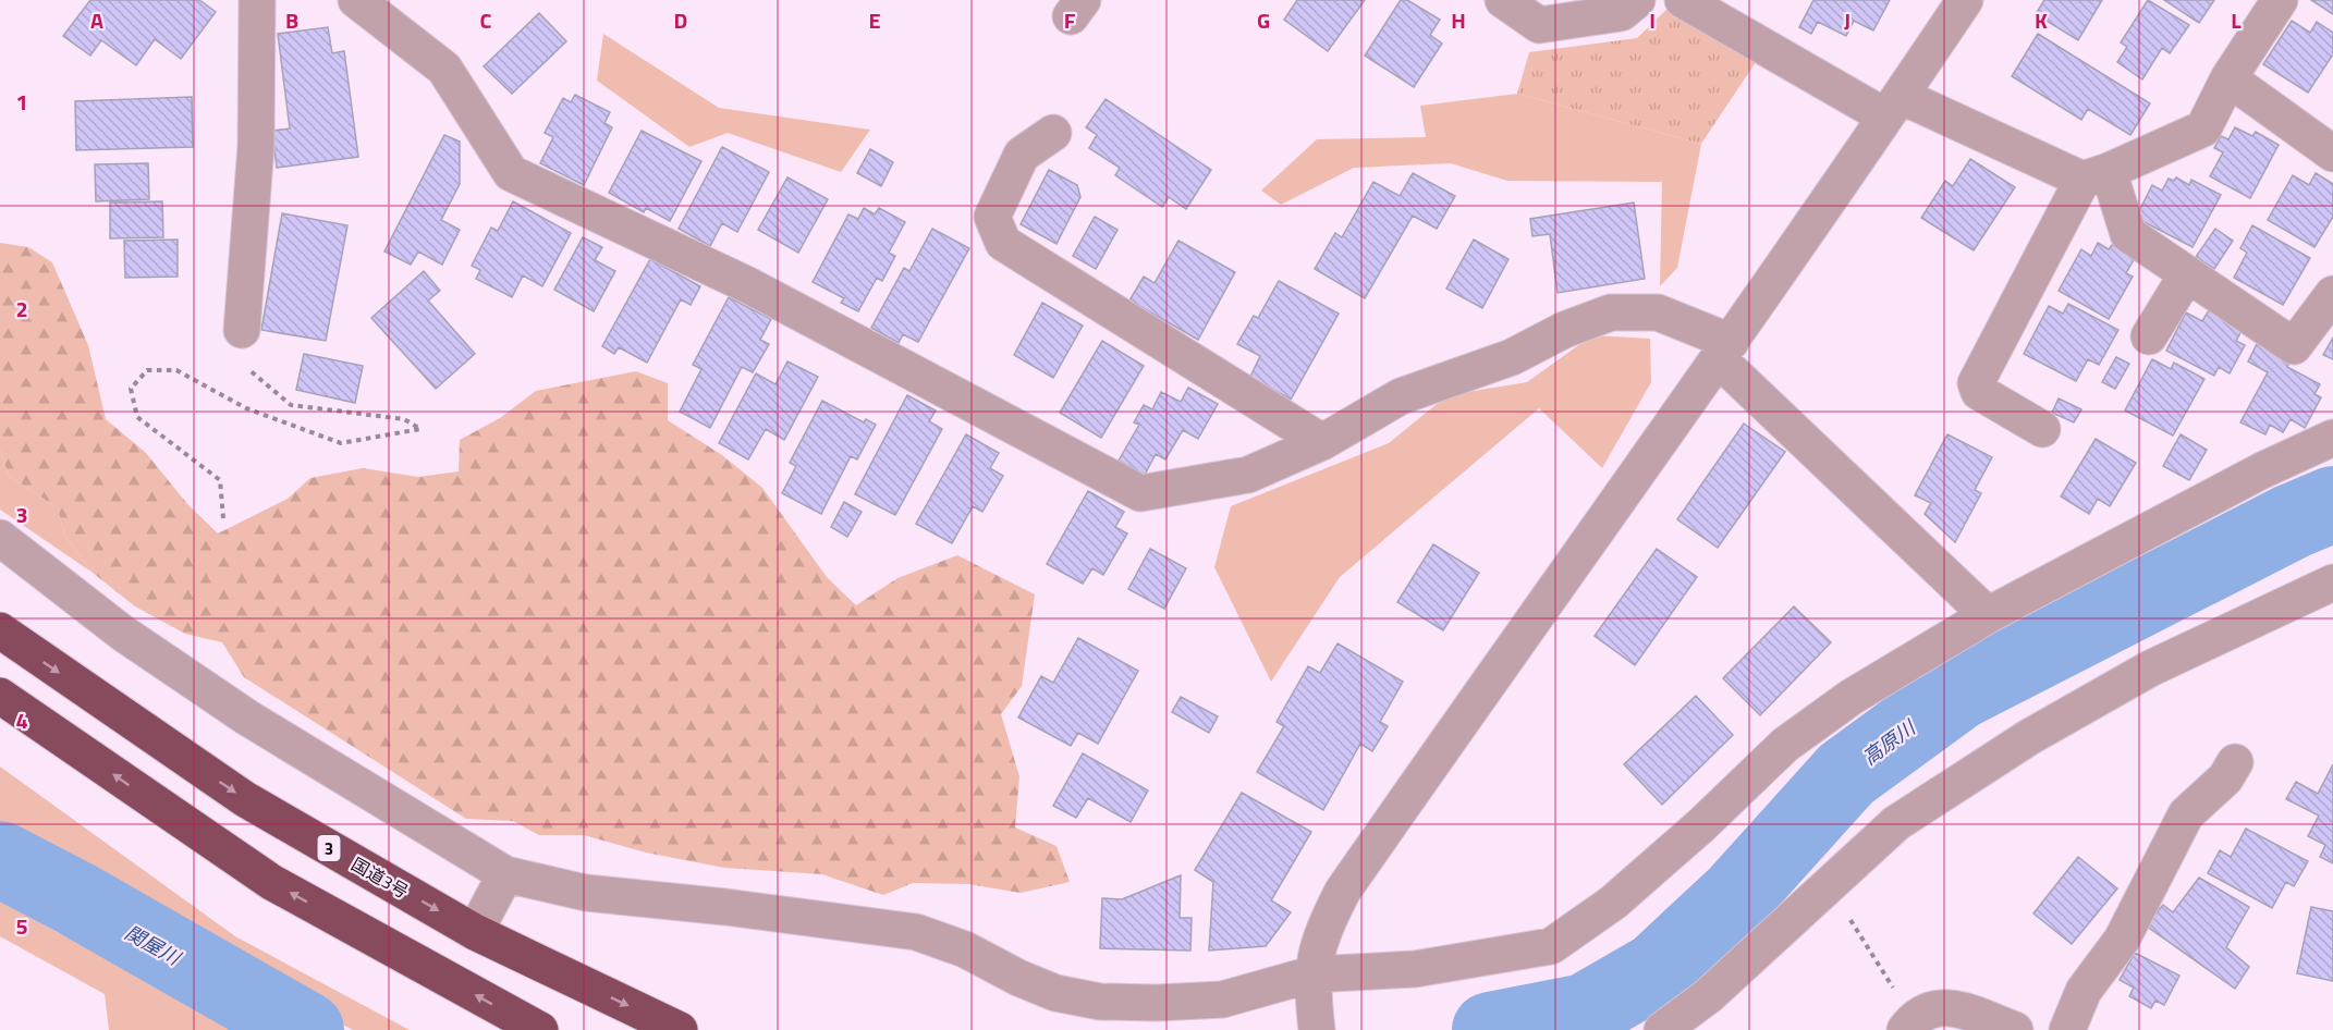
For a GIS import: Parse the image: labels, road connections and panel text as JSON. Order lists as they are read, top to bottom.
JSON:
{
  "streets": {
    "highway": ["3", "国道3号"]
  },
  "water": ["高原川", "関屋川"],
  "grid": {
    "columns": [
      "A",
      "B",
      "C",
      "D",
      "E",
      "F",
      "G",
      "H",
      "I",
      "J",
      "K",
      "L"
    ],
    "rows": [
      "1",
      "2",
      "3",
      "4",
      "5"
    ]
  }
}
